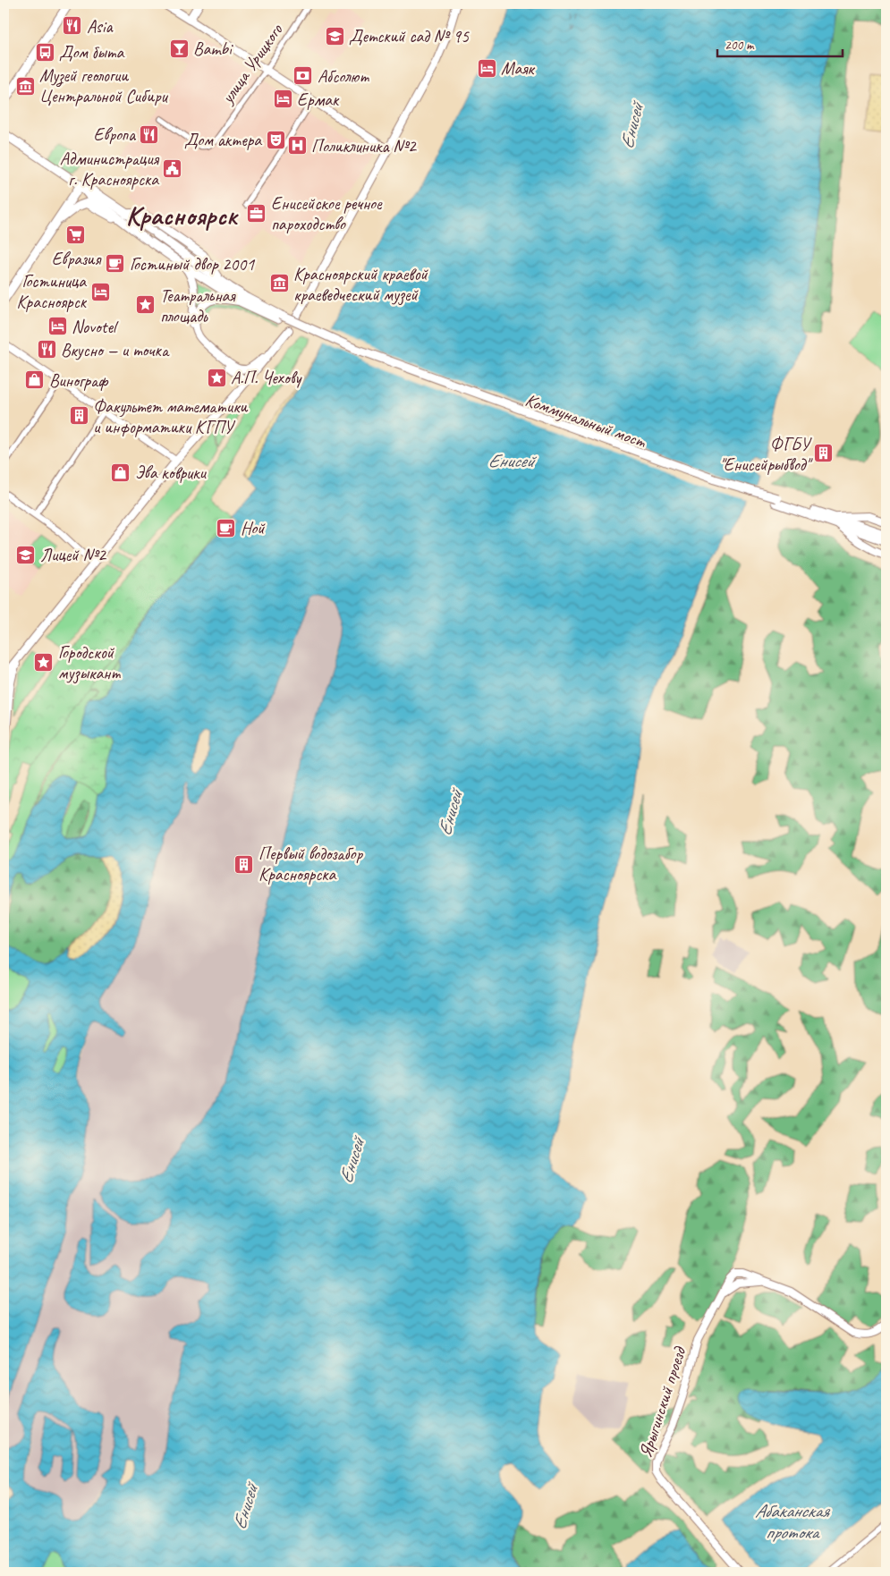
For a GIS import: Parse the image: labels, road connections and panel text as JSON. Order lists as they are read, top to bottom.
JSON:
{
  "streets": {
    "main road": ["Коммунальный мост", "Ярыгинский проезд"],
    "street": ["улица Урицкого"]
  },
  "districts": ["Красноярск"],
  "water": ["Енисей", "Абаканская протока"],
  "places": {
    "restaurant": ["Asia", "Европа", "Вкусно — и точка"],
    "school or university": ["Детский сад № 95", "Лицей №2"],
    "bar": ["Bambi"],
    "bus stop": ["Дом быта"],
    "hotel": [
      "Маяк",
      "Ермак",
      "Гостиница Красноярск",
      "Novotel"
    ],
    "bank": ["Абсолют"],
    "museum": ["Музей геологии Центральной Сибири", "Красноярский краевой краеведческий музей"],
    "theatre": ["Дом актера"],
    "hospital": ["Поликлиника №2"],
    "public building": ["Администрация г. Красноярска"],
    "office": ["Енисейское речное пароходство"],
    "supermarket": ["Евразия"],
    "cafe": ["Гостиный двор 2001", "Ной"],
    "place": ["Театральная площадь", "А.П. Чехову", "Городской музыкант"],
    "shop": ["Винограф", "Эва коврики"],
    "building": ["Факультет математики и информатики КГПУ", "ФГБУ \"Енисейрыбвод\"", "Первый водозабор Красноярска"]
  },
  "scale_bar": "200 m"
}
